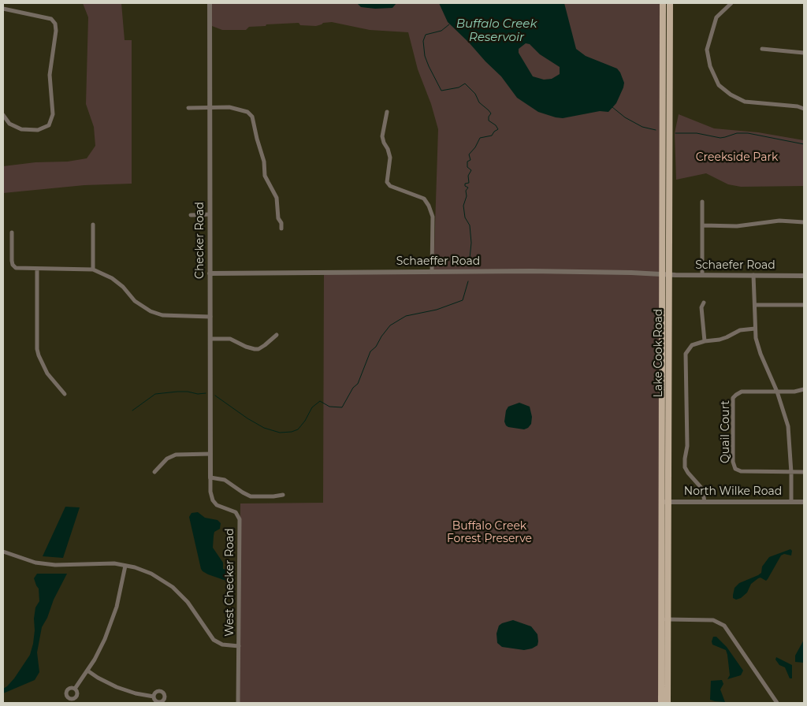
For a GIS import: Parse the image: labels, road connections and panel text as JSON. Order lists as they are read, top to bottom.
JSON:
{
  "streets": {
    "main road": ["Lake Cook Road"],
    "street": [
      "Checker Road",
      "Schaeffer Road",
      "Schaefer Road",
      "Quail Court",
      "North Wilke Road",
      "West Checker Road"
    ]
  },
  "crossings": [
    ["Checker Road", "Schaeffer Road"],
    ["Checker Road", "West Checker Road"],
    ["Schaeffer Road", "Schaefer Road"],
    ["Schaeffer Road", "Lake Cook Road"],
    ["Schaefer Road", "Lake Cook Road"],
    ["Lake Cook Road", "North Wilke Road"]
  ],
  "water": ["Buffalo Creek Reservoir"],
  "parks": ["Creekside Park", "Buffalo Creek Forest Preserve"]
}
